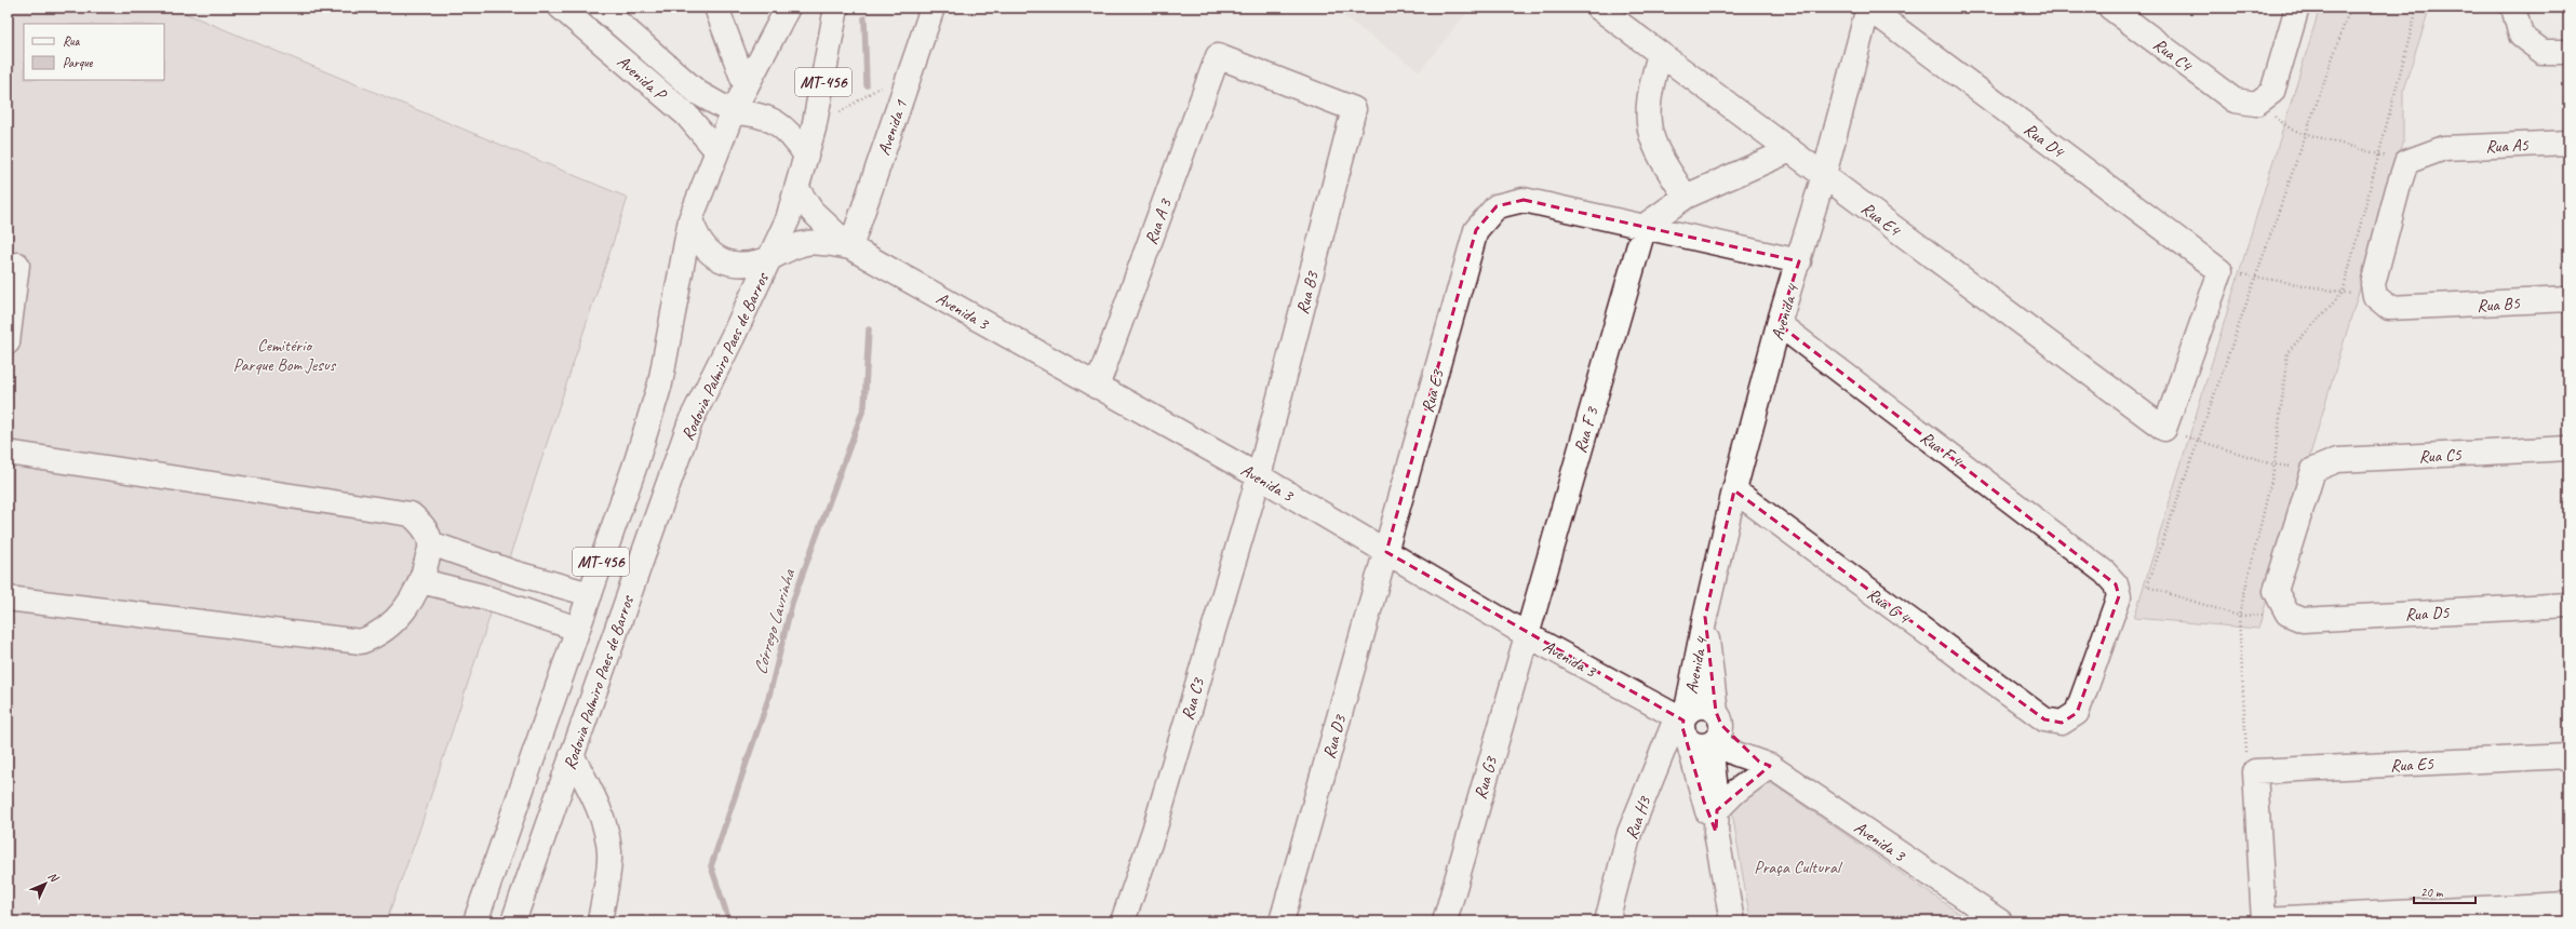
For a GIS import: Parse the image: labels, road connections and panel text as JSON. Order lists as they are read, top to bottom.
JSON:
{
  "streets": {
    "street": [
      "Rua C4",
      "Avenida P",
      "MT-456",
      "Avenida 1",
      "Rua D4",
      "Rua A5",
      "Rua E4",
      "Rua A 3",
      "Rua B3",
      "Rua B5",
      "Avenida 3",
      "Avenida 4",
      "Rodovia Palmiro Paes de Barros",
      "Rua E3",
      "Rua F 3",
      "Rua F 4",
      "Rua C5",
      "Rua G 4",
      "Rua D5",
      "Rua C3",
      "Rua D3",
      "Rua E5",
      "Rua G3",
      "Rua H3"
    ]
  },
  "crossings": [
    ["Avenida P", "MT-456"],
    ["Avenida P", "Rodovia Palmiro Paes de Barros"],
    ["MT-456", "Rodovia Palmiro Paes de Barros"],
    ["Avenida 1", "Avenida 3"],
    ["Rua D4", "Avenida 4"],
    ["Rua E4", "Avenida 4"],
    ["Rua A 3", "Rua B3"],
    ["Rua A 3", "Avenida 3"],
    ["Rua B3", "Avenida 3"],
    ["Rua B3", "Rua C3"],
    ["Avenida 3", "Avenida 4"],
    ["Avenida 3", "Rua E3"],
    ["Avenida 3", "Rua F 3"],
    ["Avenida 3", "Rua C3"],
    ["Avenida 3", "Rua D3"],
    ["Avenida 3", "Rua G3"],
    ["Avenida 3", "Rua H3"],
    ["Avenida 4", "Rua F 4"],
    ["Avenida 4", "Rua G 4"],
    ["Avenida 4", "Rua H3"],
    ["Rua E3", "Rua F 3"],
    ["Rua E3", "Rua D3"],
    ["Rua F 3", "Rua G3"],
    ["Rua F 4", "Rua G 4"],
    ["Rua C5", "Rua D5"]
  ],
  "water": ["Córrego Lavrinha"],
  "parks": ["Cemitério Parque Bom Jesus", "Praça Cultural"],
  "legend": ["Rua", "Parque"],
  "scale_bar": "20 m",
  "north": "top right"
}
